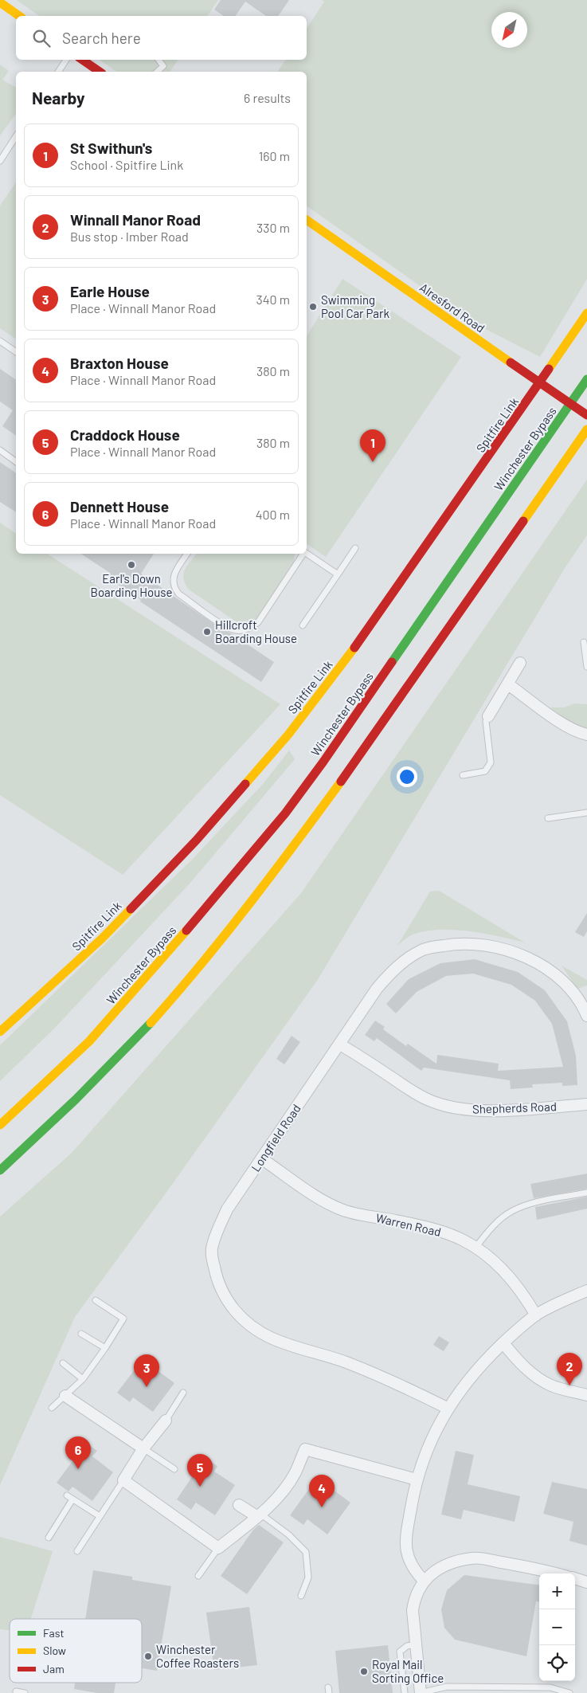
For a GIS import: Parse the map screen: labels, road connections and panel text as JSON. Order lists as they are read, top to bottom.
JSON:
{
  "streets": {
    "main road": ["Alresford Road", "Spitfire Link", "Winchester Bypass"],
    "street": ["Shepherds Road", "Longfield Road", "Warren Road"]
  },
  "crossings": [
    ["Shepherds Road", "Longfield Road"],
    ["Longfield Road", "Warren Road"]
  ],
  "places": [
    "Swimming Pool Car Park",
    "Earl's Down Boarding House",
    "Hillcroft Boarding House",
    "Winchester Coffee Roasters",
    "Royal Mail Sorting Office"
  ],
  "legend": ["Fast", "Slow", "Jam"],
  "north": "bottom left",
  "page": {
    "search": "Search here",
    "heading": ["Nearby", "6 results"],
    "list": [
      {
        "mark": "1",
        "name": "St Swithun's",
        "note": "School · Spitfire Link",
        "value": "160 m"
      },
      {
        "mark": "2",
        "name": "Winnall Manor Road",
        "note": "Bus stop · Imber Road",
        "value": "330 m"
      },
      {
        "mark": "3",
        "name": "Earle House",
        "note": "Place · Winnall Manor Road",
        "value": "340 m"
      },
      {
        "mark": "4",
        "name": "Braxton House",
        "note": "Place · Winnall Manor Road",
        "value": "380 m"
      },
      {
        "mark": "5",
        "name": "Craddock House",
        "note": "Place · Winnall Manor Road",
        "value": "380 m"
      },
      {
        "mark": "6",
        "name": "Dennett House",
        "note": "Place · Winnall Manor Road",
        "value": "400 m"
      }
    ],
    "pins": [
      "1",
      "2",
      "3",
      "6",
      "5",
      "4"
    ],
    "map_buttons": ["+", "−"]
  }
}
